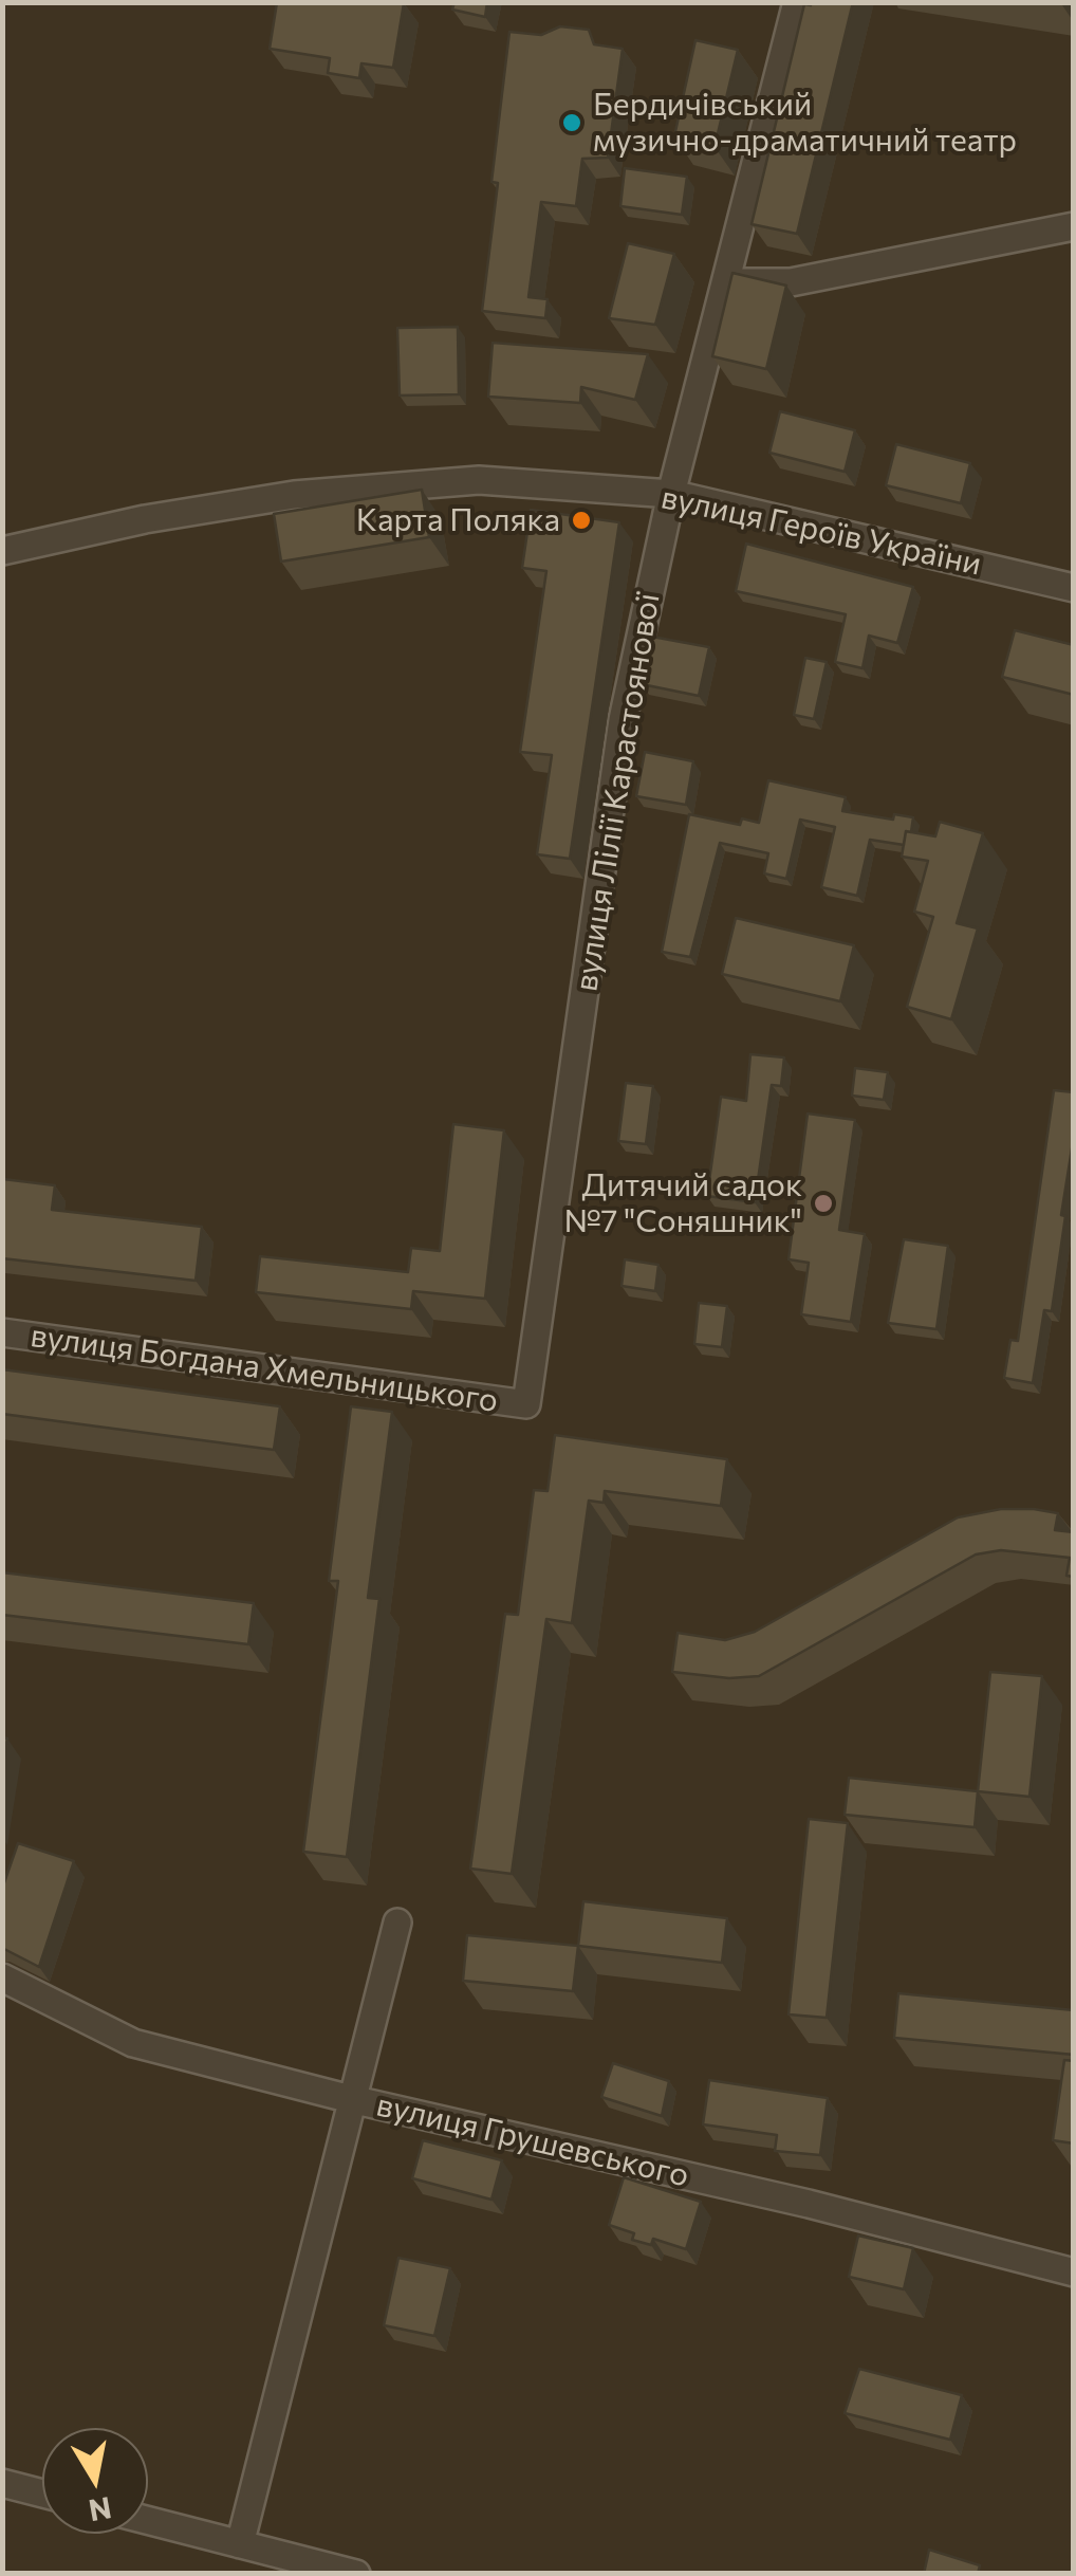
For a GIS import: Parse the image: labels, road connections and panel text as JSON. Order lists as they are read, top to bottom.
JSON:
{
  "streets": {
    "street": [
      "вулиця Героїв України",
      "вулиця Лілії Карастоянової",
      "вулиця Богдана Хмельницького",
      "вулиця Грушевського"
    ]
  },
  "crossings": [
    ["вулиця Героїв України", "вулиця Лілії Карастоянової"],
    ["вулиця Лілії Карастоянової", "вулиця Богдана Хмельницького"]
  ],
  "places": ["Бердичівський музично-драматичний театр", "Карта Поляка", "Дитячий садок №7 \"Соняшник\""],
  "north": "bottom"
}
